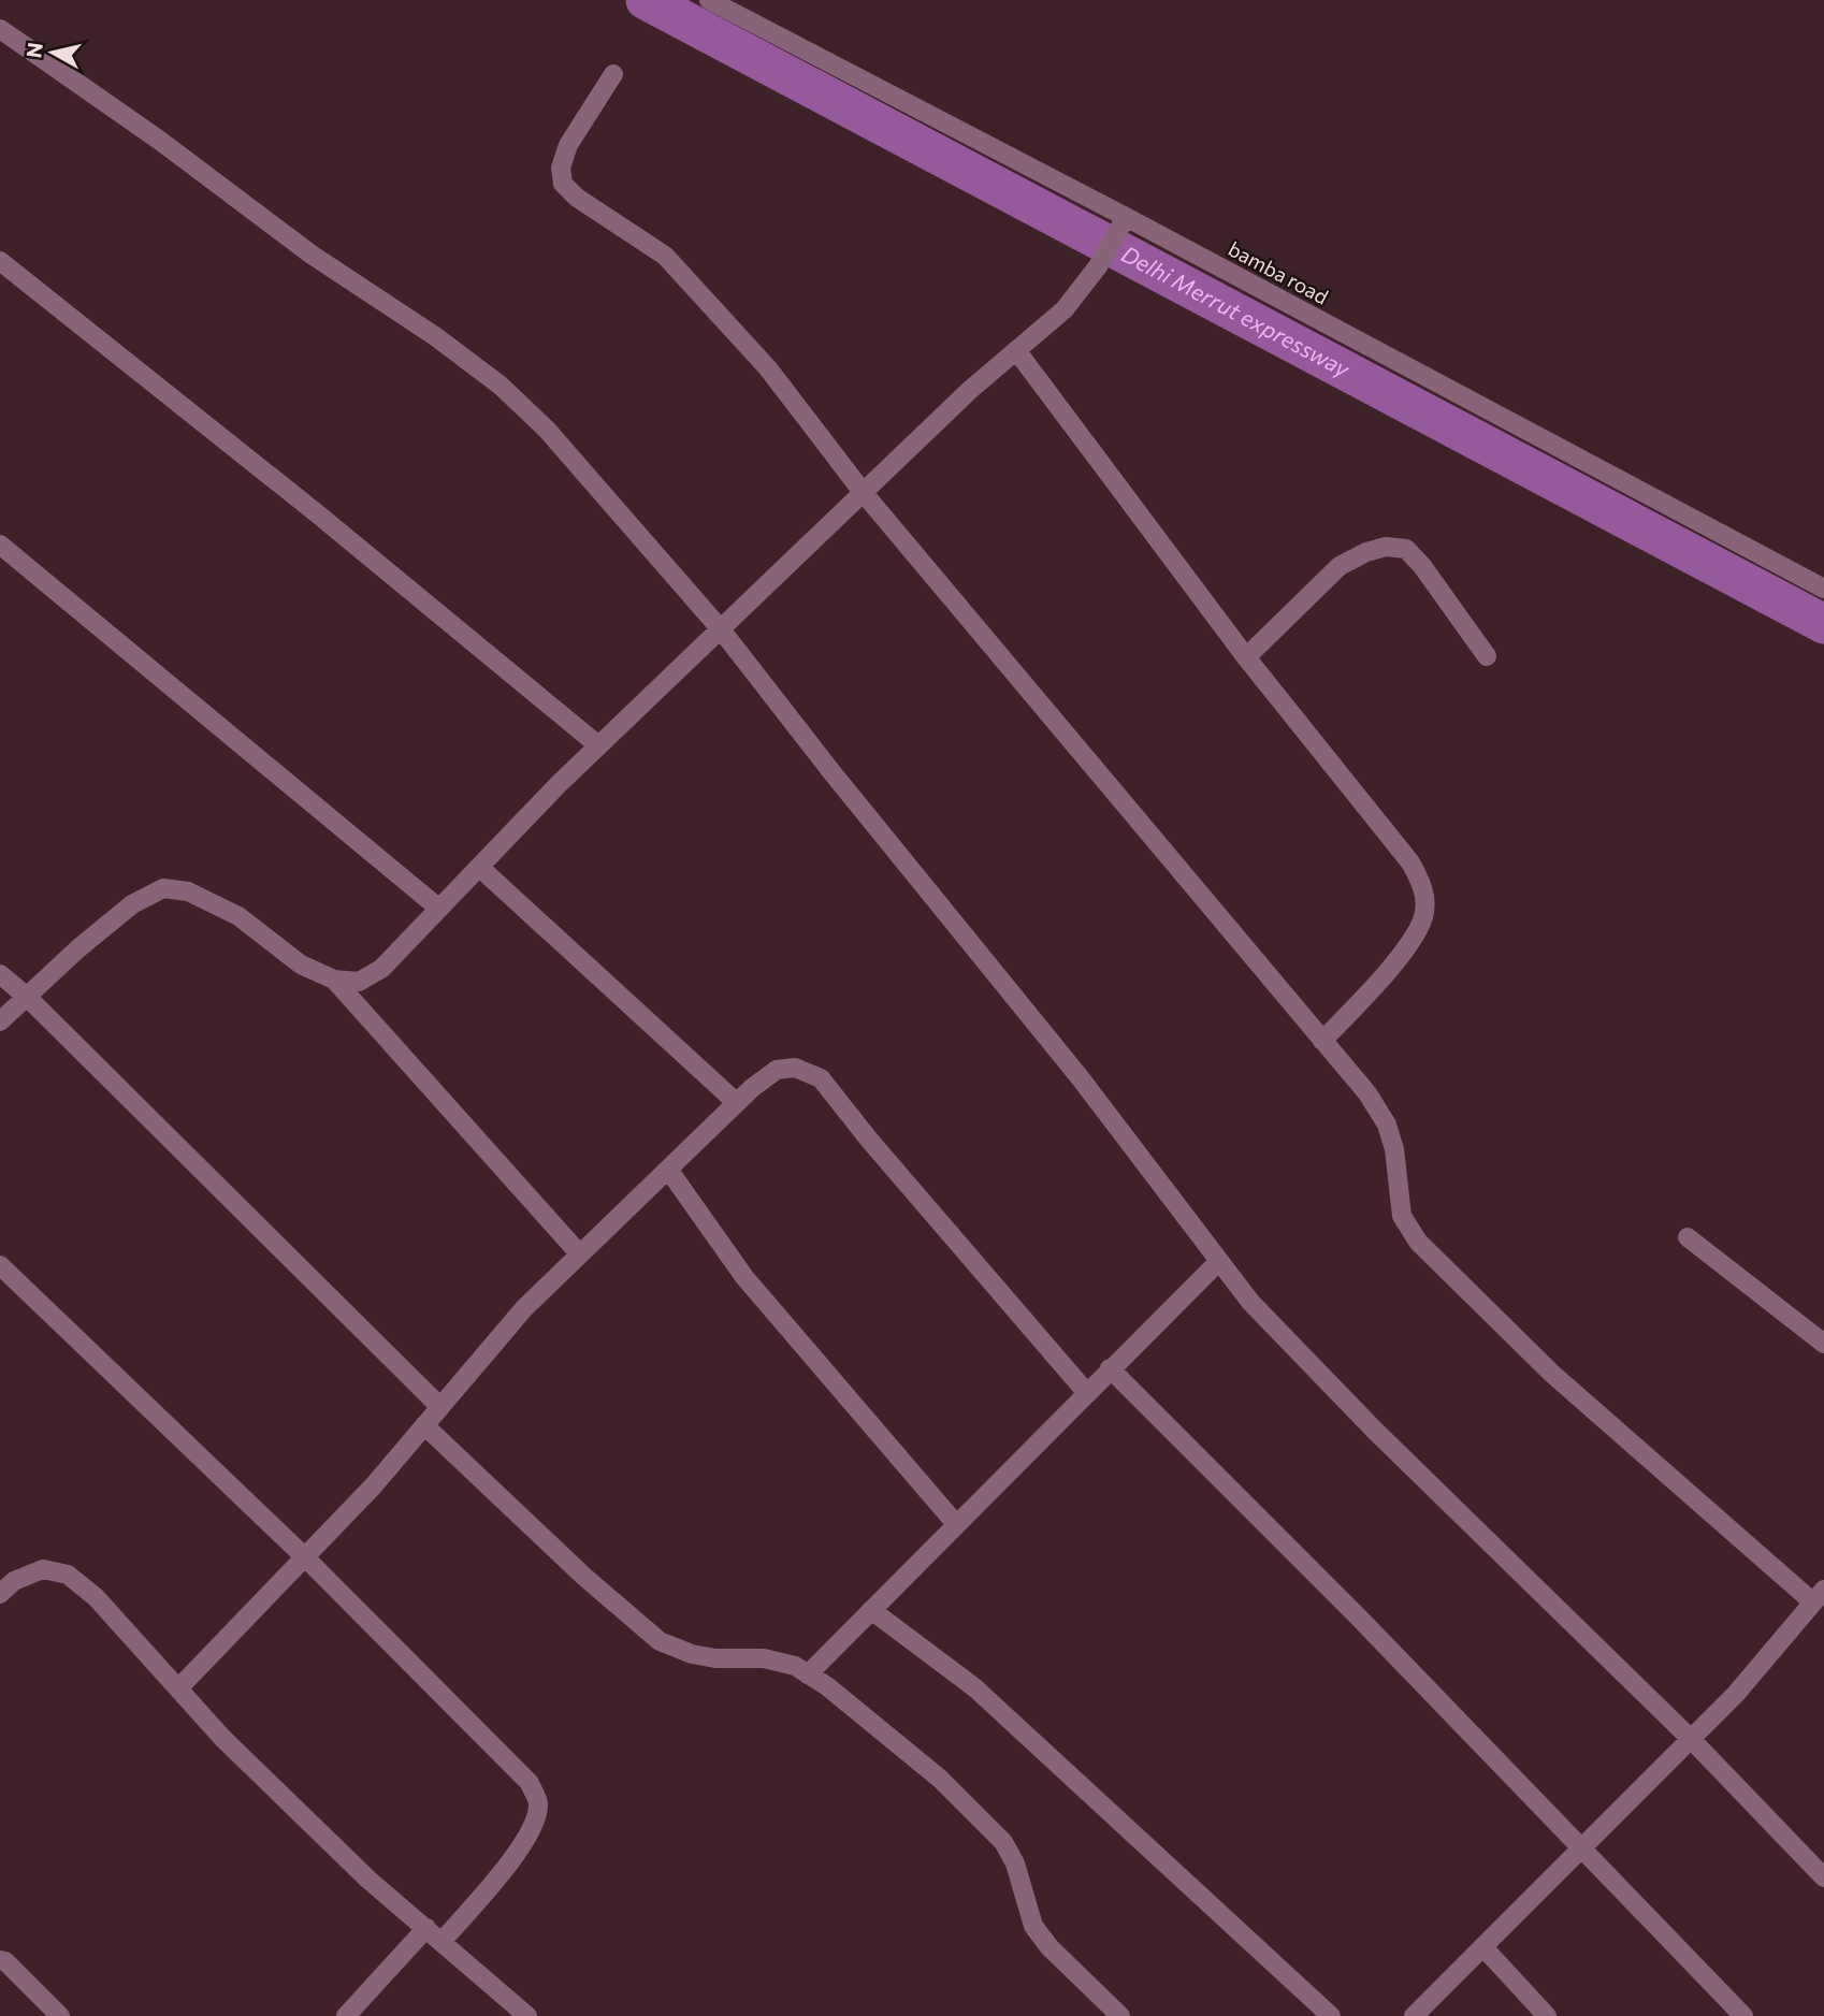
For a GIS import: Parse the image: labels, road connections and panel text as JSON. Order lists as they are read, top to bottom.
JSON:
{
  "streets": {
    "street": ["bamba road"]
  },
  "water": ["Delhi Merrut expressway"],
  "north": "left"
}
